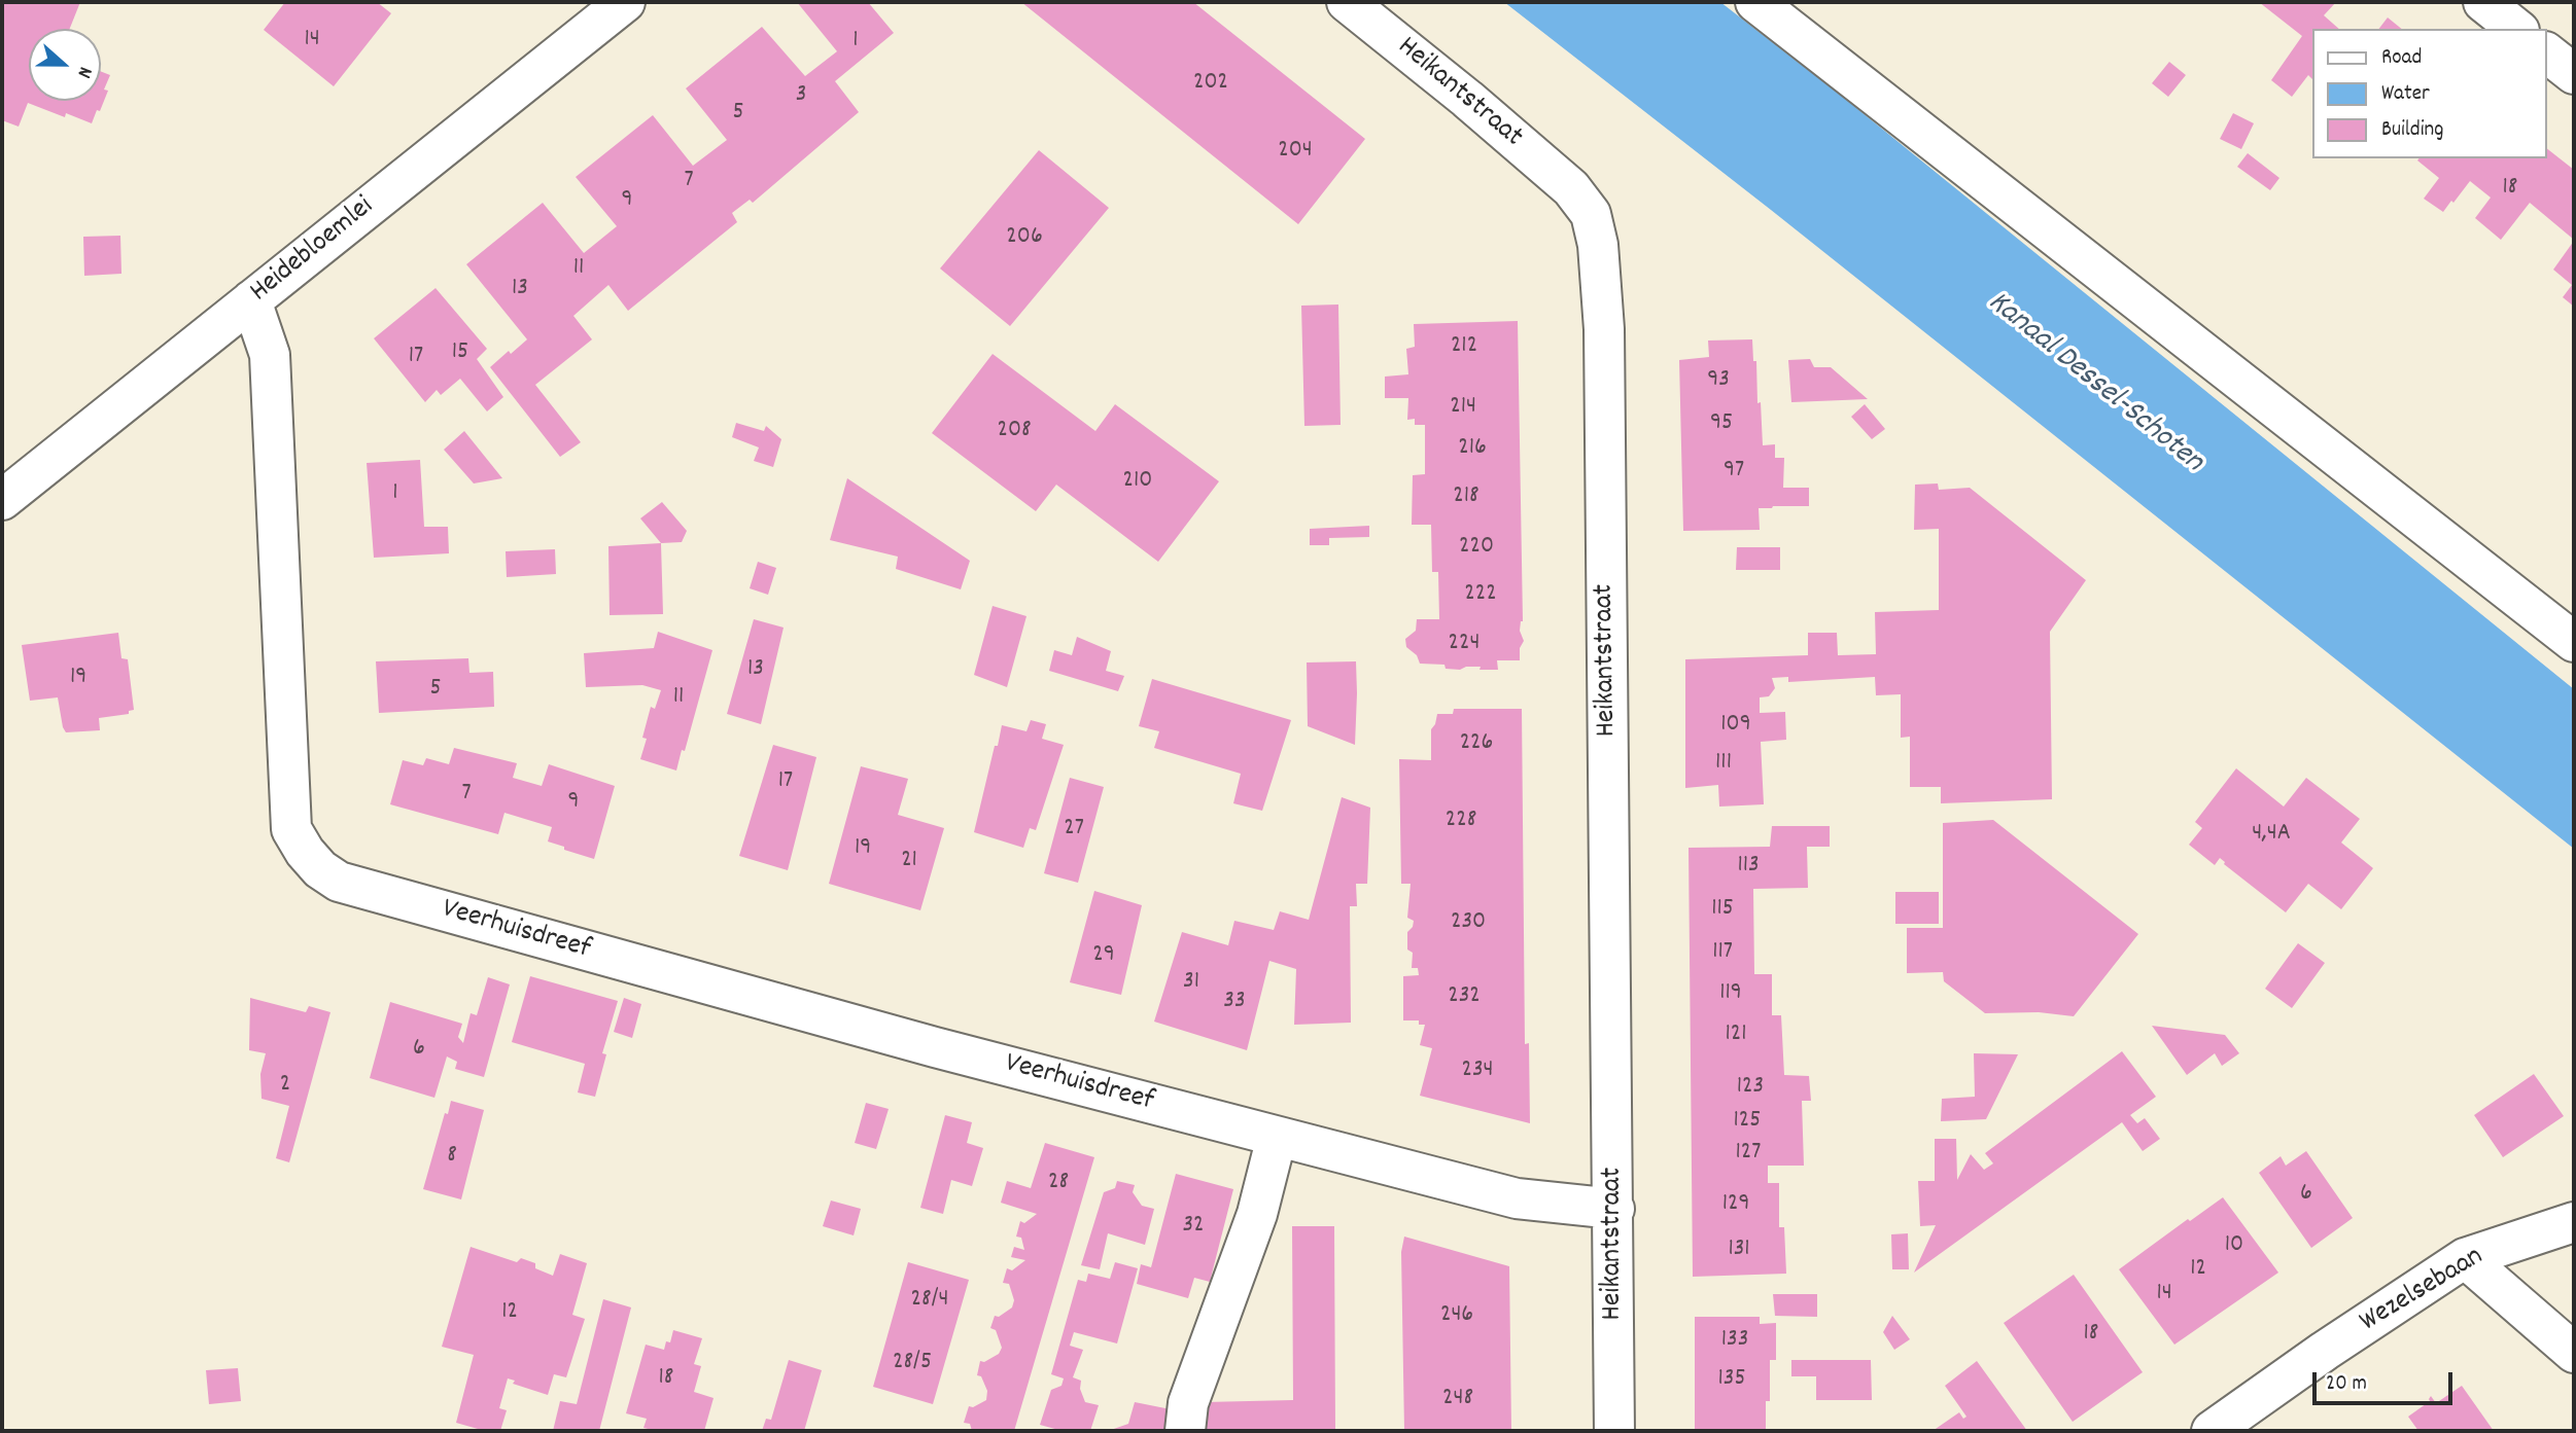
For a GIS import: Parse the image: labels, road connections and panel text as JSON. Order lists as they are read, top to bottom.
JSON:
{
  "streets": {
    "street": [
      "Heikantstraat",
      "Heidebloemlei",
      "Veerhuisdreef",
      "Wezelsebaan"
    ]
  },
  "crossings": [
    ["Heikantstraat", "Veerhuisdreef"],
    ["Heidebloemlei", "Veerhuisdreef"]
  ],
  "water": ["Kanaal Dessel-Schoten"],
  "house_numbers": [
    "14",
    "1",
    "202",
    "3",
    "5",
    "204",
    "7",
    "18",
    "9",
    "206",
    "11",
    "13",
    "212",
    "15",
    "17",
    "93",
    "214",
    "95",
    "208",
    "216",
    "97",
    "210",
    "1",
    "218",
    "220",
    "222",
    "224",
    "13",
    "19",
    "5",
    "11",
    "109",
    "226",
    "111",
    "17",
    "7",
    "9",
    "228",
    "27",
    "4,4A",
    "19",
    "21",
    "113",
    "115",
    "230",
    "117",
    "29",
    "31",
    "119",
    "232",
    "33",
    "121",
    "6",
    "234",
    "2",
    "123",
    "125",
    "127",
    "8",
    "28",
    "6",
    "129",
    "32",
    "10",
    "131",
    "12",
    "14",
    "28/4",
    "12",
    "246",
    "18",
    "133",
    "28/5",
    "18",
    "135",
    "248"
  ],
  "legend": ["Road", "Water", "Building"],
  "scale_bar": "20 m",
  "north": "right"
}
